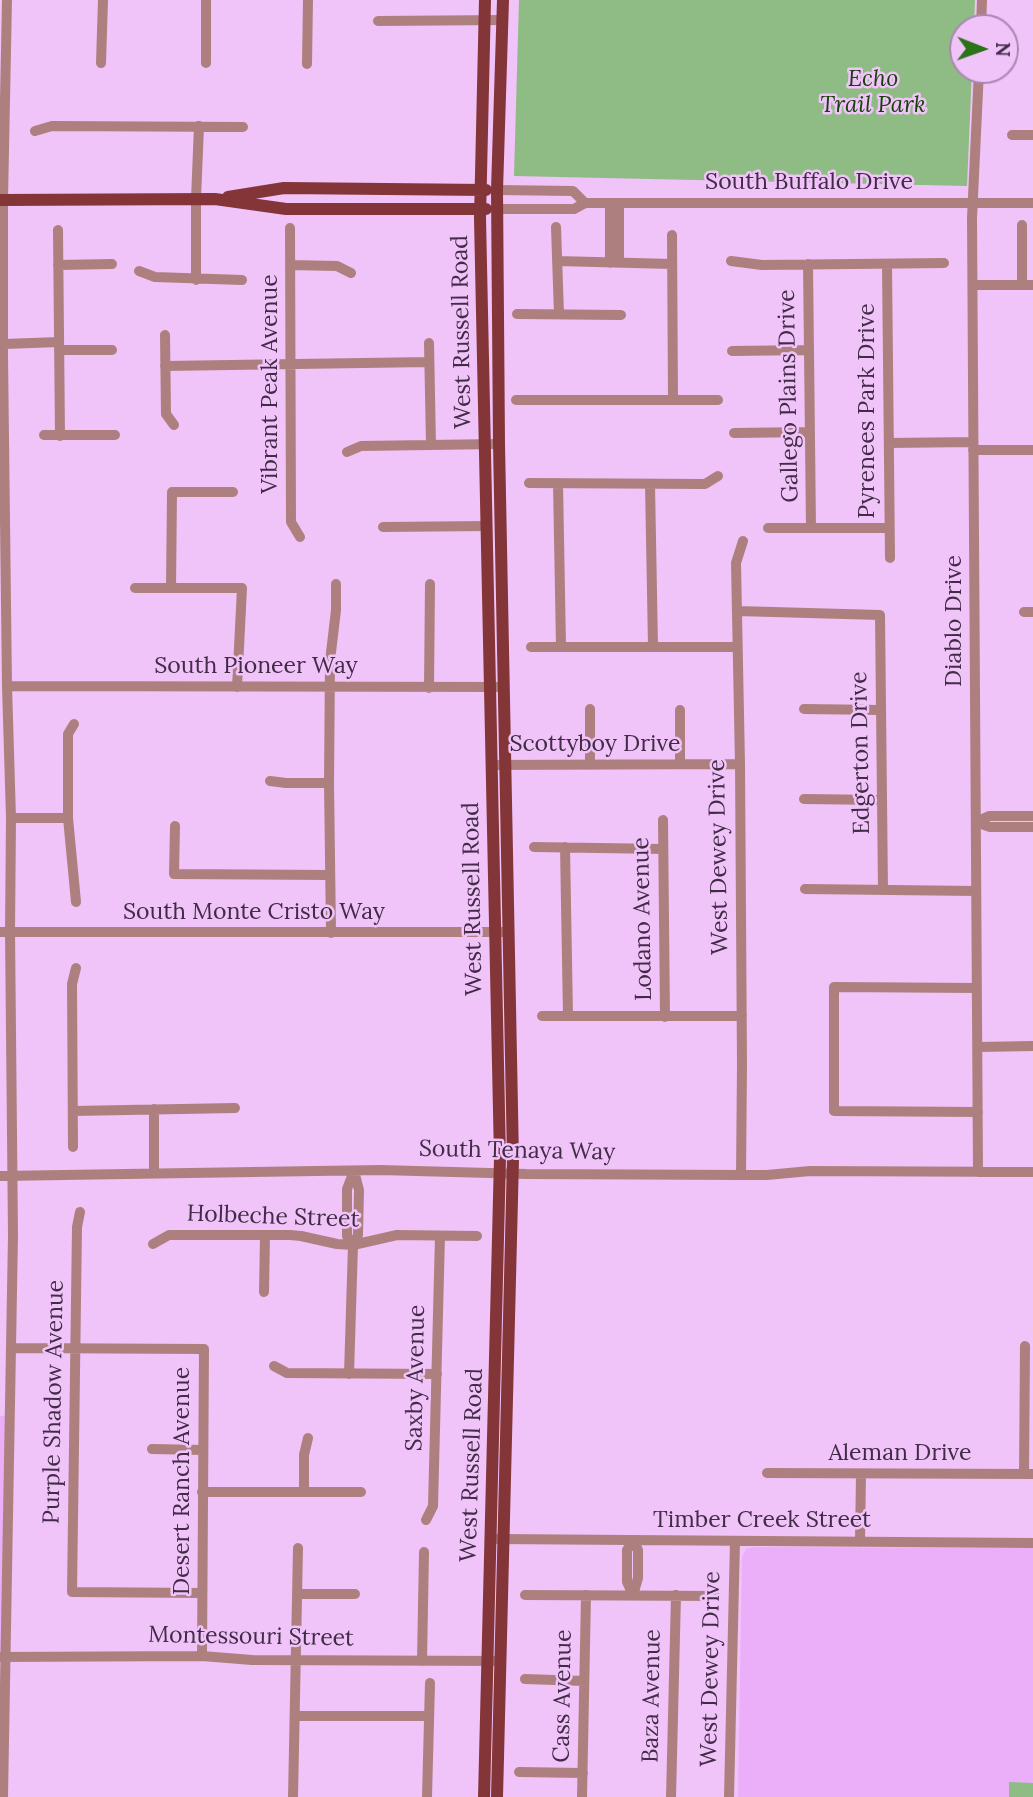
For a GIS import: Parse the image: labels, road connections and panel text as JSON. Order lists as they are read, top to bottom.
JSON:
{
  "streets": {
    "main road": ["South Buffalo Drive", "West Russell Road"],
    "street": [
      "Vibrant Peak Avenue",
      "Gallego Plains Drive",
      "Pyrenees Park Drive",
      "Diablo Drive",
      "South Pioneer Way",
      "Scottyboy Drive",
      "Edgerton Drive",
      "West Dewey Drive",
      "South Monte Cristo Way",
      "Lodano Avenue",
      "South Tenaya Way",
      "Holbeche Street",
      "Saxby Avenue",
      "Purple Shadow Avenue",
      "Aleman Drive",
      "Desert Ranch Avenue",
      "Timber Creek Street",
      "Montessouri Street",
      "Cass Avenue",
      "Baza Avenue"
    ]
  },
  "crossings": [
    ["South Buffalo Drive", "West Russell Road"],
    ["South Buffalo Drive", "Diablo Drive"],
    ["West Russell Road", "South Pioneer Way"],
    ["West Russell Road", "Scottyboy Drive"],
    ["West Russell Road", "South Monte Cristo Way"],
    ["West Russell Road", "South Tenaya Way"],
    ["West Russell Road", "Timber Creek Street"],
    ["West Russell Road", "Montessouri Street"],
    ["Diablo Drive", "South Tenaya Way"],
    ["Scottyboy Drive", "West Dewey Drive"],
    ["Edgerton Drive", "West Dewey Drive"],
    ["West Dewey Drive", "South Tenaya Way"],
    ["West Dewey Drive", "Timber Creek Street"],
    ["Holbeche Street", "Saxby Avenue"],
    ["Purple Shadow Avenue", "Desert Ranch Avenue"],
    ["Desert Ranch Avenue", "Montessouri Street"]
  ],
  "parks": ["Echo Trail Park"],
  "north": "right"
}
